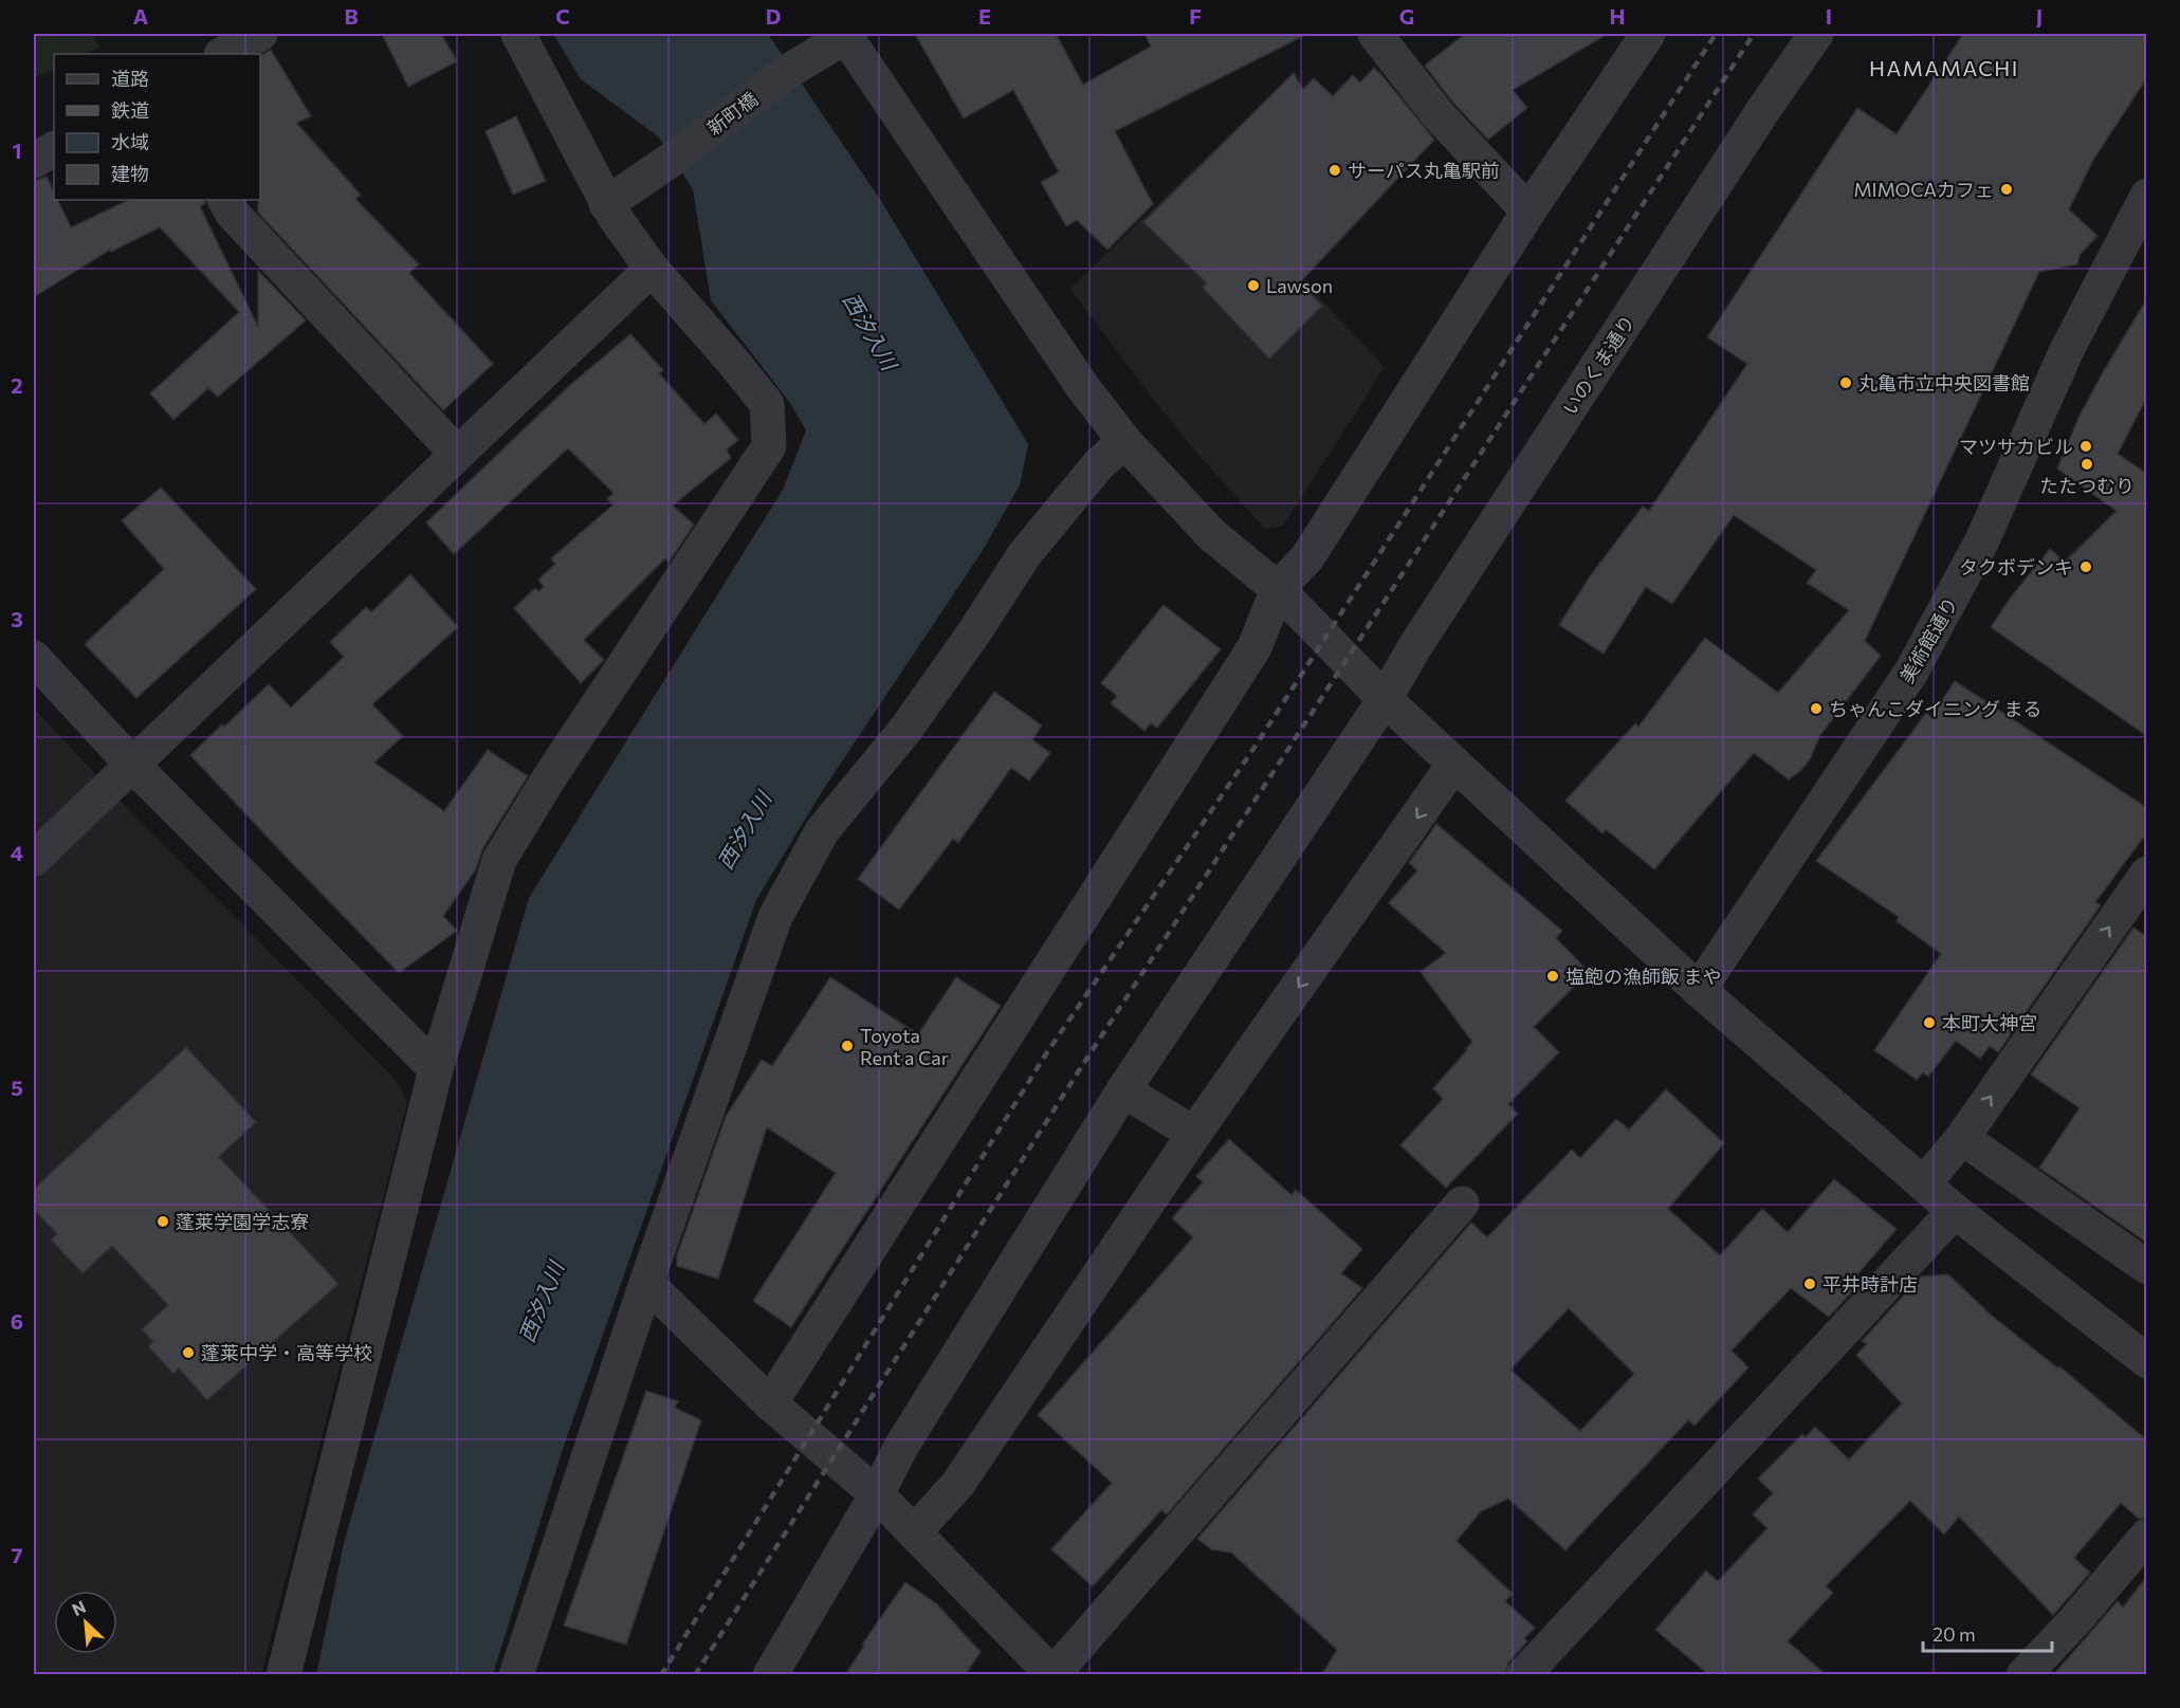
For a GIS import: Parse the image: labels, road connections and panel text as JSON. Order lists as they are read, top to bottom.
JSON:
{
  "streets": {
    "street": ["新町橋", "いのくま通り", "美術館通り"]
  },
  "districts": ["HAMAMACHI"],
  "water": ["西汐入川"],
  "places": [
    "サーパス丸亀駅前",
    "MIMOCAカフェ",
    "Lawson",
    "丸亀市立中央図書館",
    "マツサカビル",
    "たたつむり",
    "タクボデンキ",
    "ちゃんこダイニング まる",
    "塩飽の漁師飯 まや",
    "本町大神宮",
    "Toyota Rent a Car",
    "蓬莱学園学志寮",
    "平井時計店",
    "蓬莱中学・高等学校"
  ],
  "legend": [
    "道路",
    "鉄道",
    "水域",
    "建物"
  ],
  "scale_bar": "20 m",
  "north": "top left",
  "grid": {
    "columns": [
      "A",
      "B",
      "C",
      "D",
      "E",
      "F",
      "G",
      "H",
      "I",
      "J"
    ],
    "rows": [
      "1",
      "2",
      "3",
      "4",
      "5",
      "6",
      "7"
    ]
  }
}
